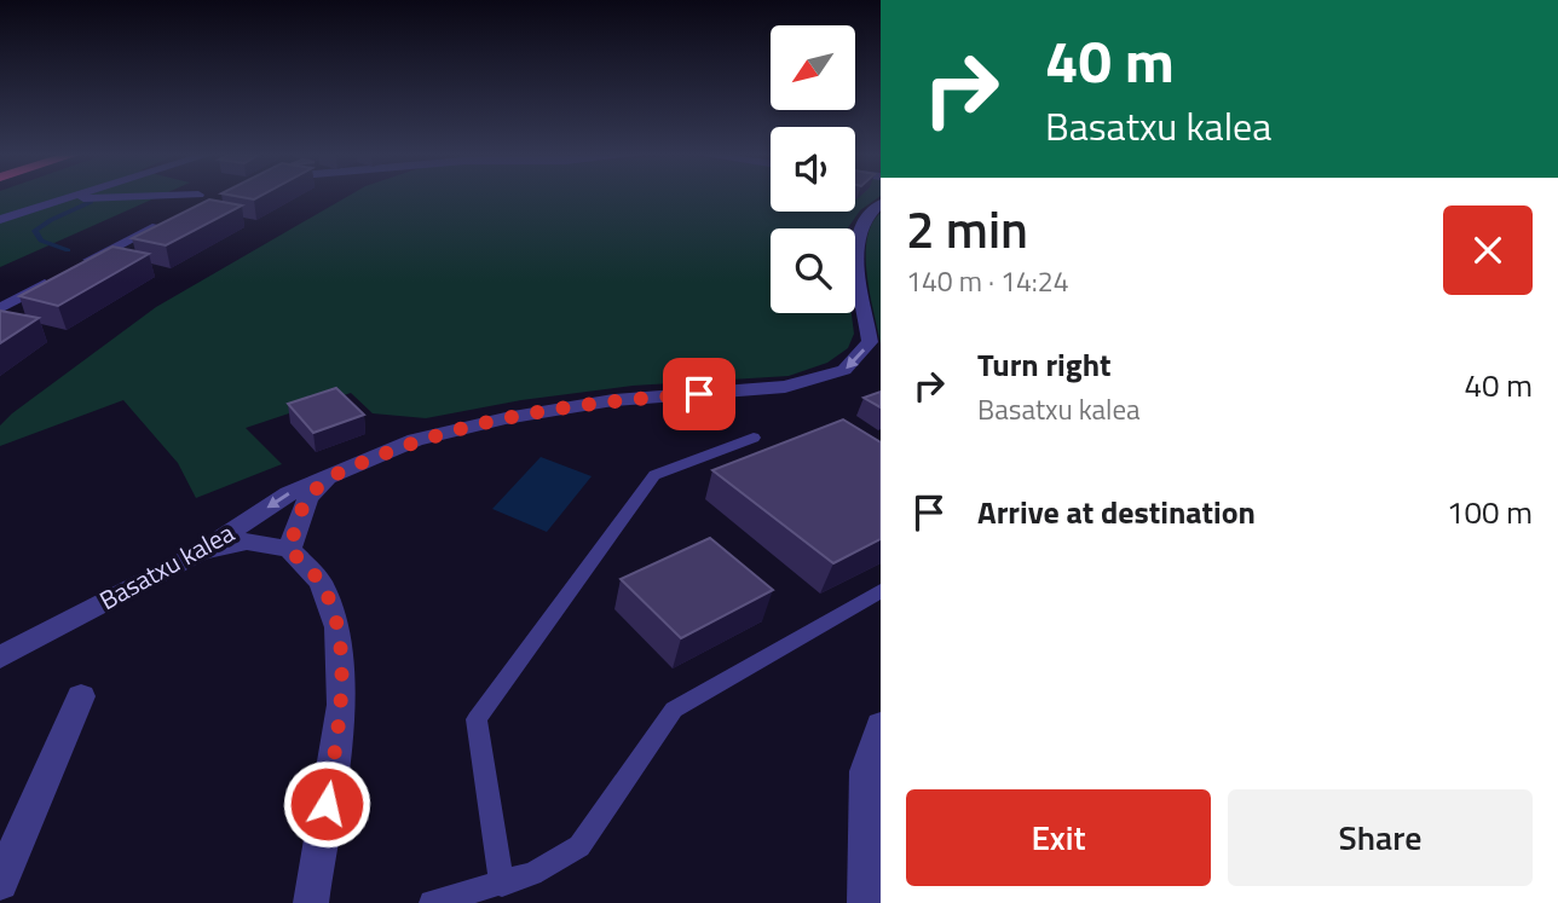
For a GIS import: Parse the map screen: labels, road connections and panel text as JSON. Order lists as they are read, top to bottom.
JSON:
{
  "streets": {
    "street": ["Basatxu kalea"]
  },
  "one_way": ["Basatxu kalea"],
  "north": "bottom left",
  "page": {
    "turn": ["40 m", "Basatxu kalea"],
    "heading": ["2 min", "140 m · 14:24"],
    "list": [
      {
        "name": "Turn right",
        "note": "Basatxu kalea",
        "value": "40 m"
      },
      {
        "name": "Arrive at destination",
        "value": "100 m"
      }
    ],
    "buttons": ["Exit", "Share"]
  }
}
